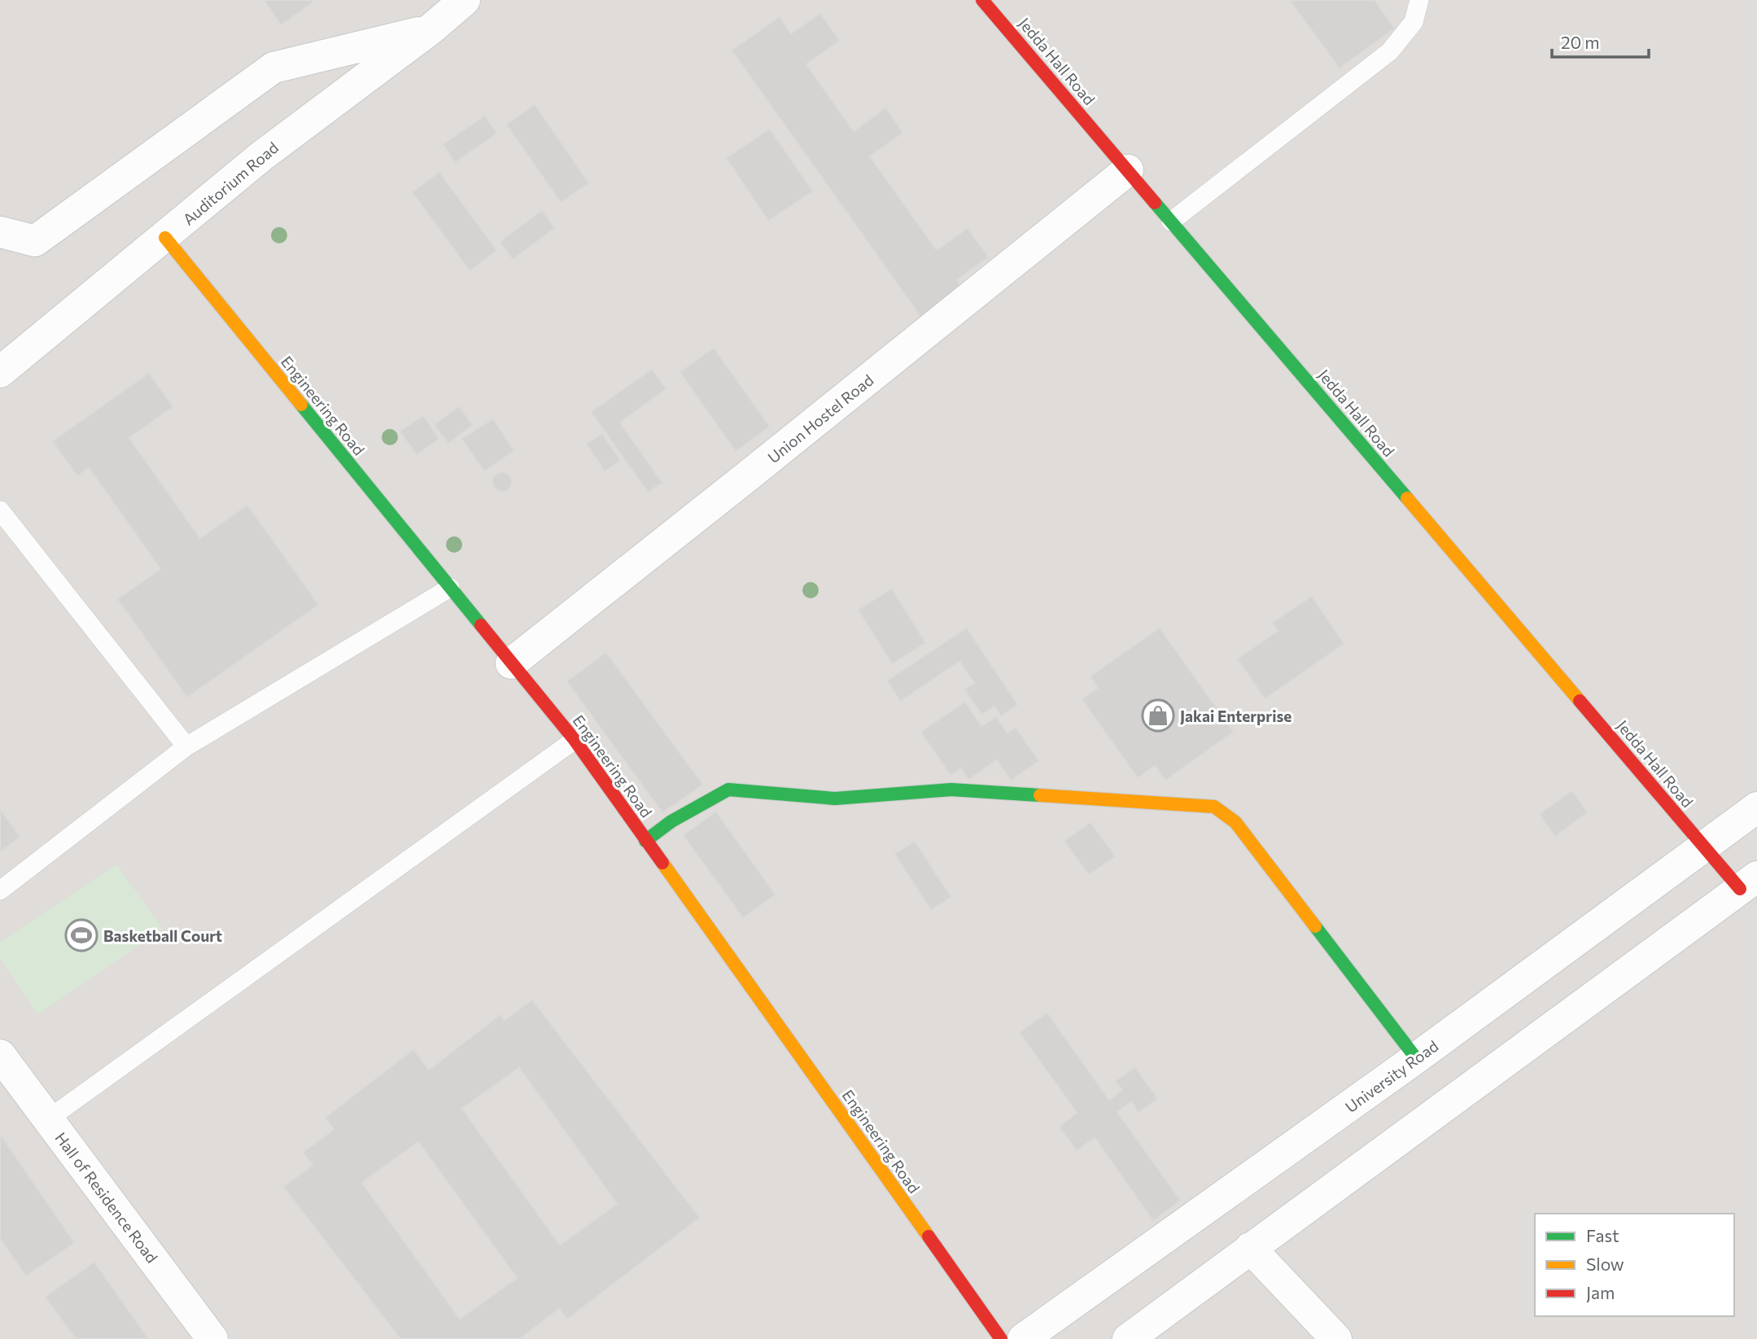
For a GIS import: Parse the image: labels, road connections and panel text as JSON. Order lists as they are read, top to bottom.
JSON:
{
  "streets": {
    "street": [
      "Jedda Hall Road",
      "Auditorium Road",
      "Engineering Road",
      "Union Hostel Road",
      "University Road",
      "Hall of Residence Road"
    ]
  },
  "crossings": [
    ["Jedda Hall Road", "Union Hostel Road"],
    ["Jedda Hall Road", "University Road"],
    ["Auditorium Road", "Engineering Road"],
    ["Engineering Road", "Union Hostel Road"]
  ],
  "places": {
    "shop": ["Jakai Enterprise"],
    "sports": ["Basketball Court"]
  },
  "legend": ["Fast", "Slow", "Jam"],
  "scale_bar": "20 m"
}
